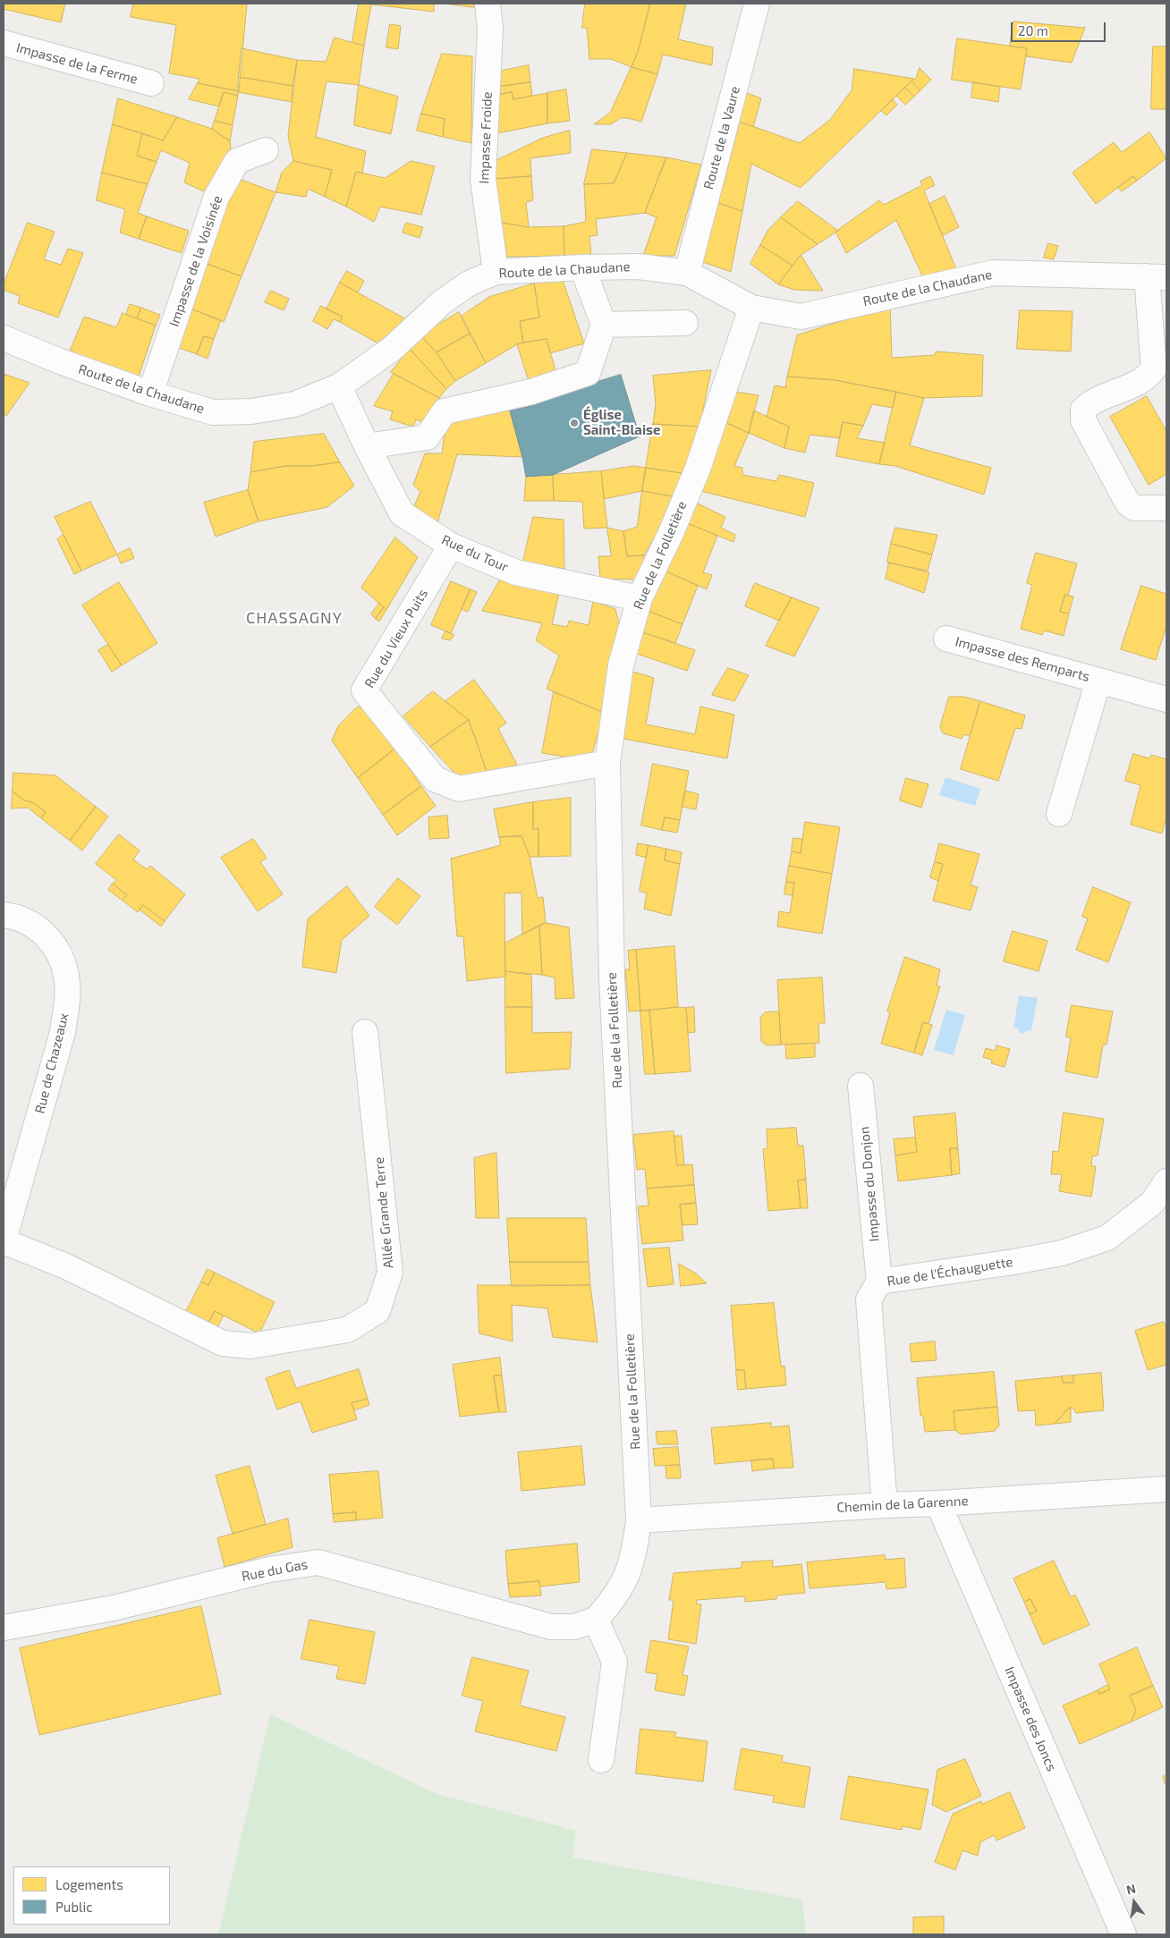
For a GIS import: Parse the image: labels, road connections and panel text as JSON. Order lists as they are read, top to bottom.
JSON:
{
  "streets": {
    "street": [
      "Impasse de la Ferme",
      "Impasse Froide",
      "Route de la Vaure",
      "Impasse de la Voisinée",
      "Route de la Chaudane",
      "Rue du Tour",
      "Rue de la Folletière",
      "Rue du Vieux Puits",
      "Impasse des Remparts",
      "Rue de Chazeaux",
      "Impasse du Donjon",
      "Allée Grande Terre",
      "Rue de l'Échauguette",
      "Chemin de la Garenne",
      "Rue du Gas",
      "Impasse des Joncs"
    ]
  },
  "crossings": [
    ["Impasse Froide", "Route de la Chaudane"],
    ["Route de la Vaure", "Route de la Chaudane"],
    ["Impasse de la Voisinée", "Route de la Chaudane"],
    ["Route de la Chaudane", "Rue du Tour"],
    ["Route de la Chaudane", "Rue de la Folletière"],
    ["Rue du Tour", "Rue de la Folletière"],
    ["Rue du Tour", "Rue du Vieux Puits"],
    ["Rue de la Folletière", "Rue du Vieux Puits"],
    ["Rue de la Folletière", "Chemin de la Garenne"],
    ["Rue de la Folletière", "Rue du Gas"],
    ["Rue de Chazeaux", "Allée Grande Terre"],
    ["Impasse du Donjon", "Rue de l'Échauguette"],
    ["Rue de l'Échauguette", "Chemin de la Garenne"],
    ["Chemin de la Garenne", "Impasse des Joncs"]
  ],
  "districts": ["CHASSAGNY"],
  "places": ["Église Saint-Blaise"],
  "legend": ["Logements", "Public"],
  "scale_bar": "20 m",
  "north": "top"
}
